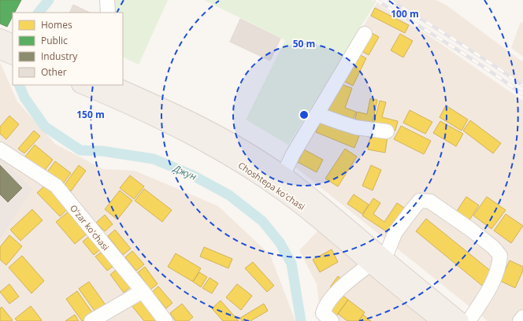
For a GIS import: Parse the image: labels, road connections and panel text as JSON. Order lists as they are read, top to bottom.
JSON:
{
  "streets": {
    "main road": ["Choshtepa ko'chasi"],
    "street": ["O'zar ko'chasi"]
  },
  "water": ["Джун"],
  "legend": [
    "Homes",
    "Public",
    "Industry",
    "Other"
  ],
  "rings": ["100 m", "50 m", "150 m"]
}
